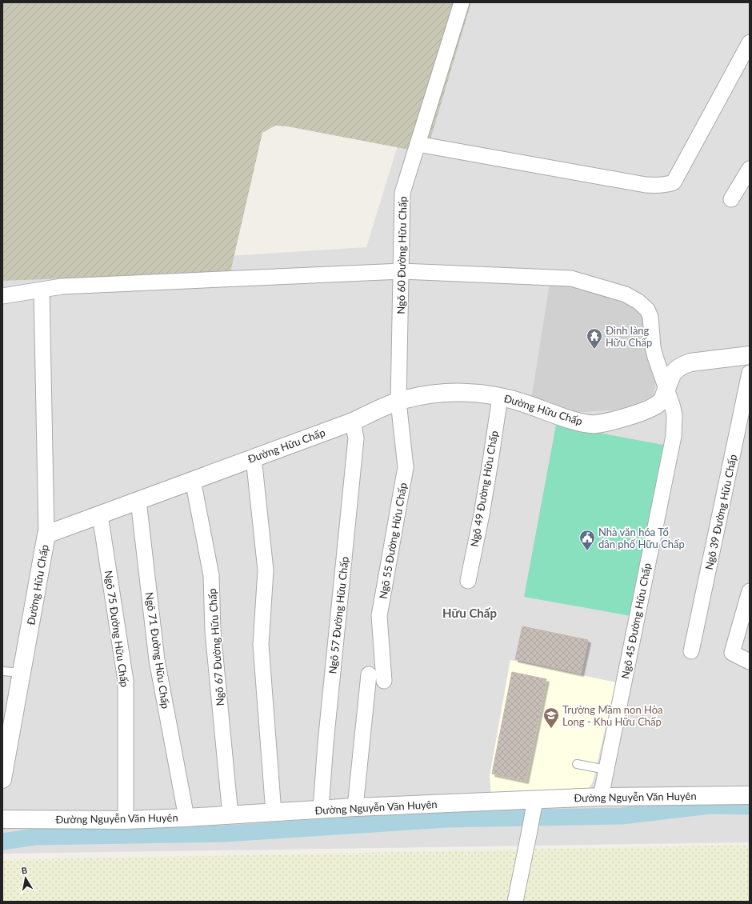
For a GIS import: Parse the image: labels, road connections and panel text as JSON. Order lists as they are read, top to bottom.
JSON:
{
  "streets": {
    "street": [
      "Ngõ 60 Đường Hữu Chấp",
      "Đường Hữu Chấp",
      "Ngõ 49 Đường Hữu Chấp",
      "Ngõ 39 Đường Hữu Chấp",
      "Ngõ 55 Đường Hữu Chấp",
      "Ngõ 57 Đường Hữu Chấp",
      "Ngõ 45 Đường Hữu Chấp",
      "Ngõ 75 Đường Hữu Chấp",
      "Ngõ 67 Đường Hữu Chấp",
      "Ngõ 71 Đường Hữu Chấp",
      "Đường Nguyễn Văn Huyên"
    ]
  },
  "crossings": [
    ["Ngõ 60 Đường Hữu Chấp", "Đường Hữu Chấp"],
    ["Ngõ 60 Đường Hữu Chấp", "Ngõ 55 Đường Hữu Chấp"],
    ["Ngõ 60 Đường Hữu Chấp", "Ngõ 45 Đường Hữu Chấp"],
    ["Đường Hữu Chấp", "Ngõ 49 Đường Hữu Chấp"],
    ["Đường Hữu Chấp", "Ngõ 55 Đường Hữu Chấp"],
    ["Đường Hữu Chấp", "Ngõ 57 Đường Hữu Chấp"],
    ["Đường Hữu Chấp", "Ngõ 45 Đường Hữu Chấp"],
    ["Đường Hữu Chấp", "Ngõ 75 Đường Hữu Chấp"],
    ["Đường Hữu Chấp", "Ngõ 67 Đường Hữu Chấp"],
    ["Đường Hữu Chấp", "Ngõ 71 Đường Hữu Chấp"],
    ["Ngõ 57 Đường Hữu Chấp", "Đường Nguyễn Văn Huyên"],
    ["Ngõ 45 Đường Hữu Chấp", "Đường Nguyễn Văn Huyên"],
    ["Ngõ 75 Đường Hữu Chấp", "Đường Nguyễn Văn Huyên"],
    ["Ngõ 67 Đường Hữu Chấp", "Đường Nguyễn Văn Huyên"],
    ["Ngõ 71 Đường Hữu Chấp", "Đường Nguyễn Văn Huyên"]
  ],
  "districts": ["Hữu Chấp"],
  "places": {
    "temple": ["Đình làng Hữu Chấp"],
    "public building": ["Nhà văn hóa Tổ dân phố Hữu Chấp"],
    "school or university": ["Trường Mầm non Hòa Long - Khu Hữu Chấp"]
  },
  "north": "top"
}
